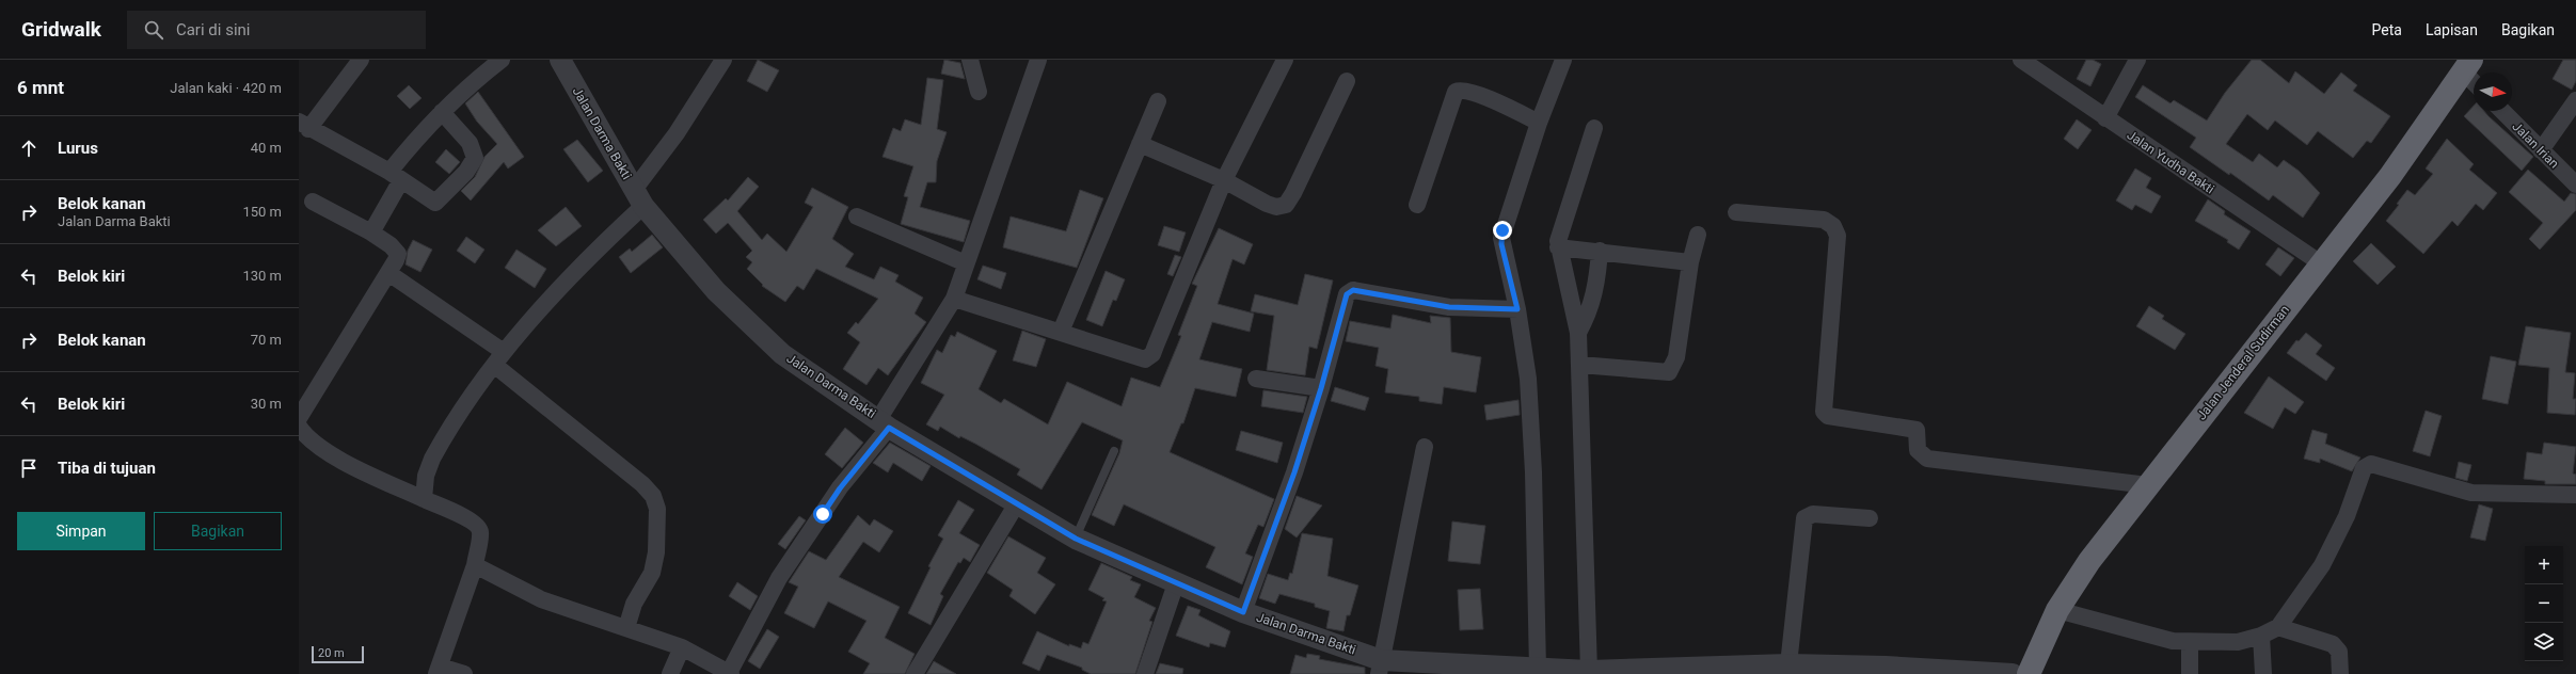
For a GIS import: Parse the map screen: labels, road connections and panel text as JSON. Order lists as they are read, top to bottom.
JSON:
{
  "streets": {
    "highway": ["Jalan Jenderal Sudirman"],
    "street": ["Jalan Darma Bakti", "Jalan Irian", "Jalan Yudha Bakti"]
  },
  "crossings": [
    ["Jalan Yudha Bakti", "Jalan Jenderal Sudirman"]
  ],
  "scale_bar": "20 m",
  "north": "right",
  "page": {
    "header": "Gridwalk",
    "search": "Cari di sini",
    "nav": ["Peta", "Lapisan", "Bagikan"],
    "heading": ["6 mnt", "Jalan kaki · 420 m"],
    "list": [
      ["Lurus", "40 m"],
      ["Belok kanan", "Jalan Darma Bakti", "150 m"],
      ["Belok kiri", "130 m"],
      ["Belok kanan", "70 m"],
      ["Belok kiri", "30 m"],
      "Tiba di tujuan"
    ],
    "buttons": ["Simpan", "Bagikan"],
    "map_buttons": ["+", "−"],
    "scale": "20 m"
  }
}
